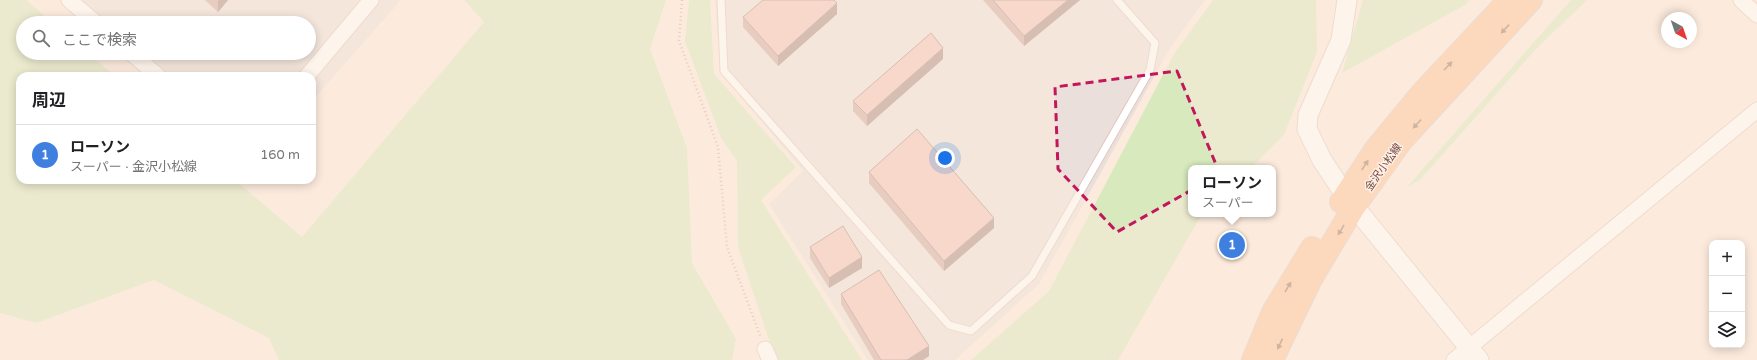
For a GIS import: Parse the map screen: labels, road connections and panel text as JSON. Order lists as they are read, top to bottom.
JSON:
{
  "streets": {
    "main road": ["金沢小松線"]
  },
  "north": "bottom right",
  "page": {
    "search": "ここで検索",
    "heading": "周辺",
    "list": [
      {
        "mark": "1",
        "name": "ローソン",
        "note": "スーパー · 金沢小松線",
        "value": "160 m"
      }
    ],
    "popup": ["ローソン", "スーパー"],
    "pins": "1",
    "map_buttons": ["+", "−"]
  }
}
